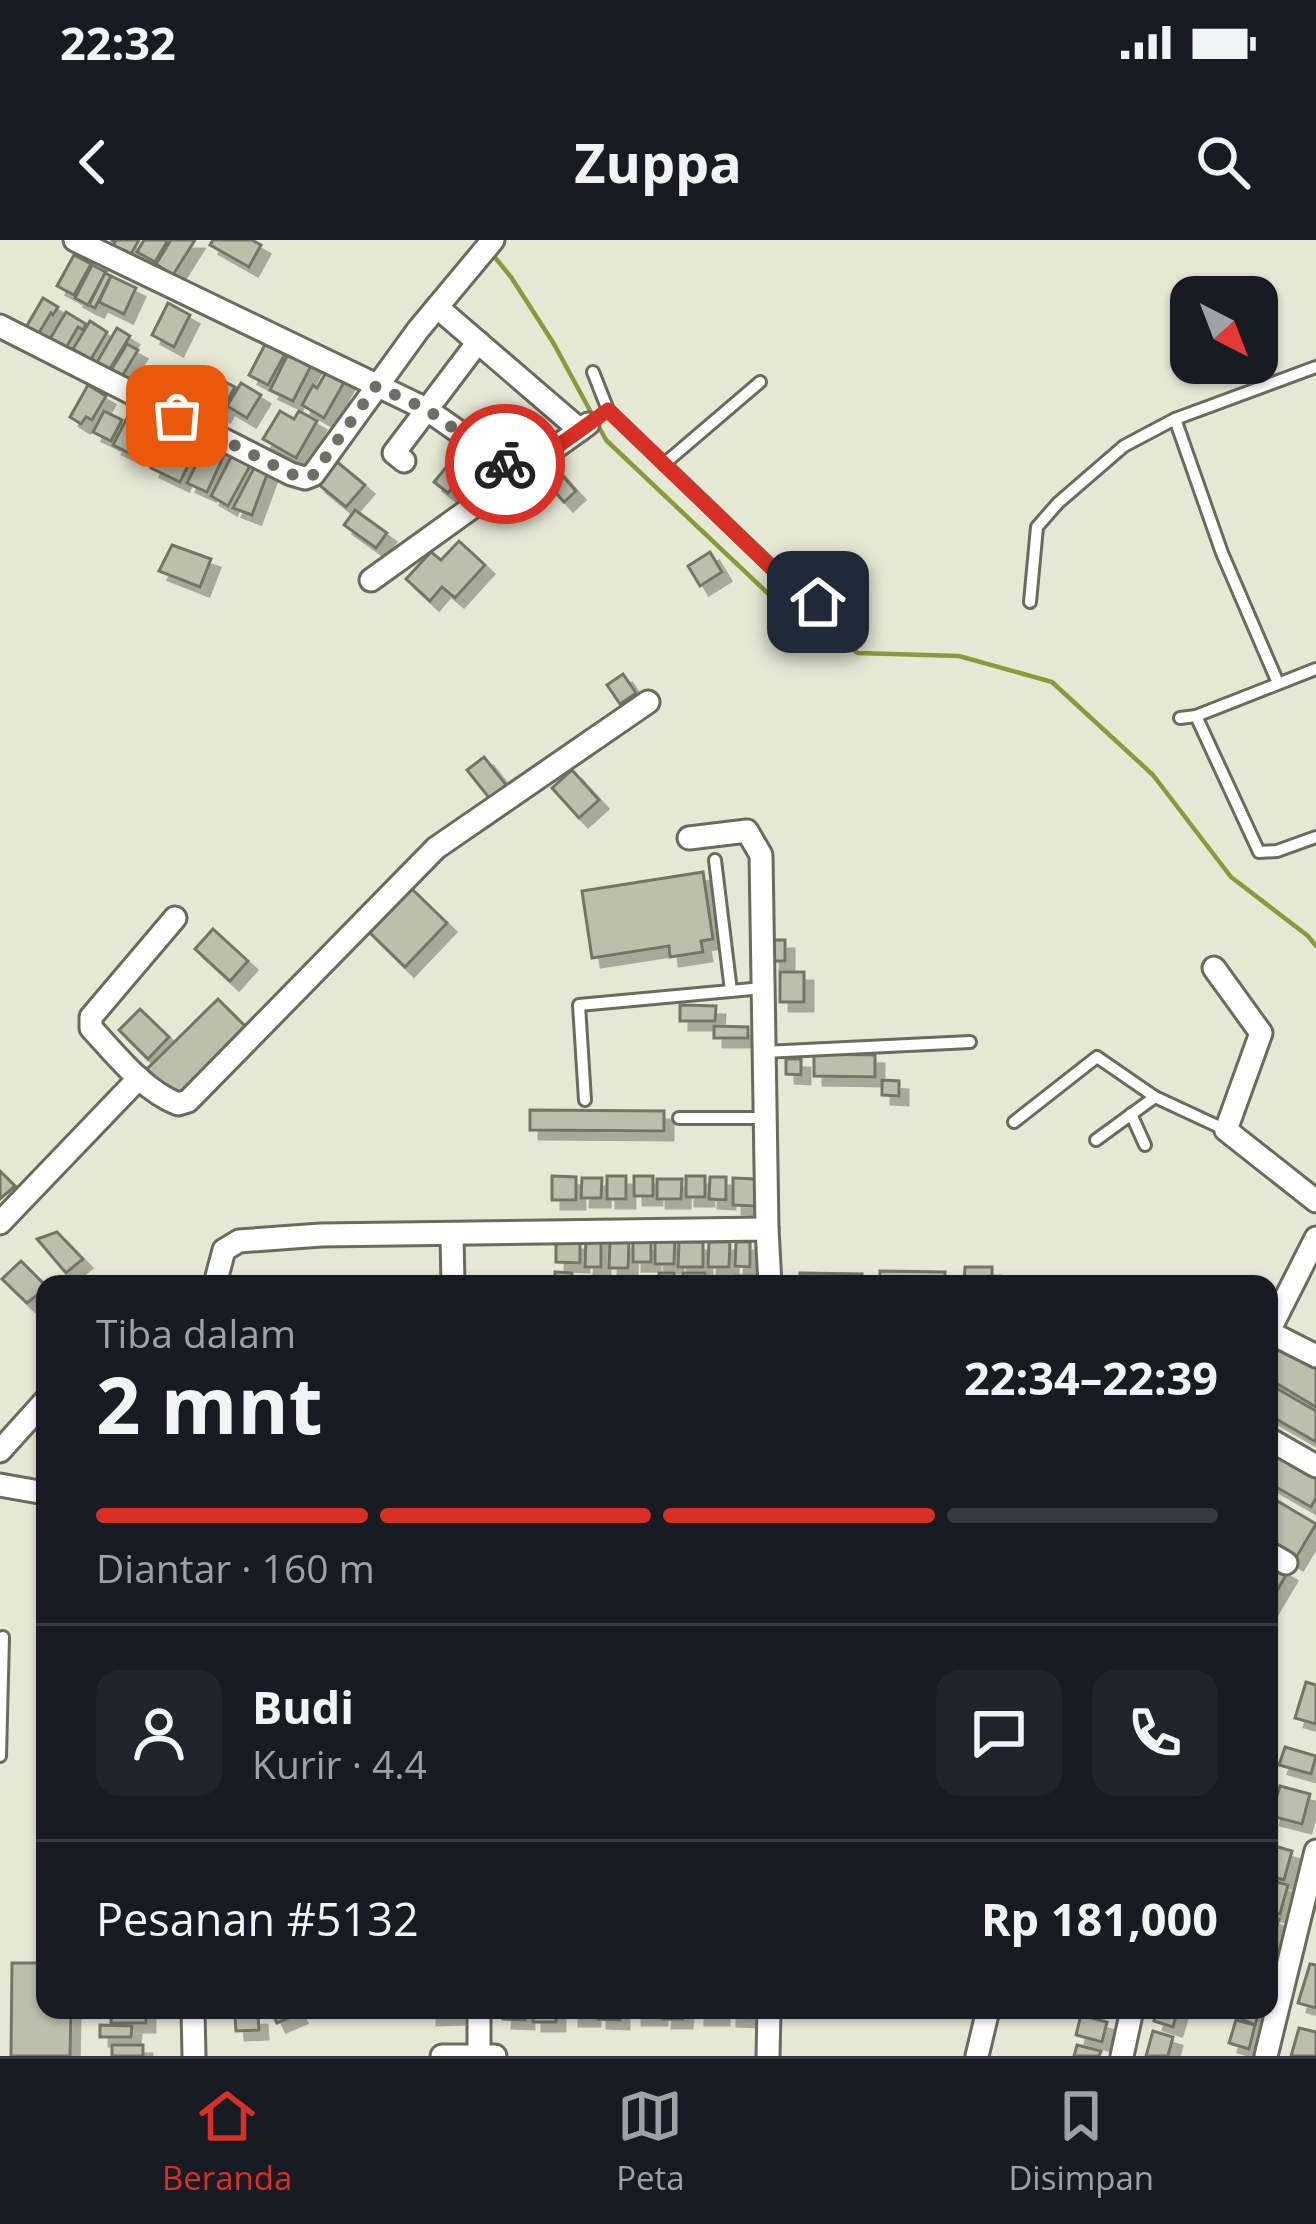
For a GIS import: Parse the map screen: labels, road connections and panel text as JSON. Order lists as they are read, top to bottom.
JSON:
{
  "north": "bottom right",
  "page": {
    "status": "22:32",
    "header": "Zuppa",
    "heading": ["2 mnt", "Tiba dalam", "22:34–22:39"],
    "panel": [
      "Budi",
      "Kurir · 4.4",
      "Pesanan #5132",
      "Rp 181,000"
    ],
    "bar": "Diantar · 160 m",
    "tabs": ["Beranda", "Peta", "Disimpan"]
  }
}
